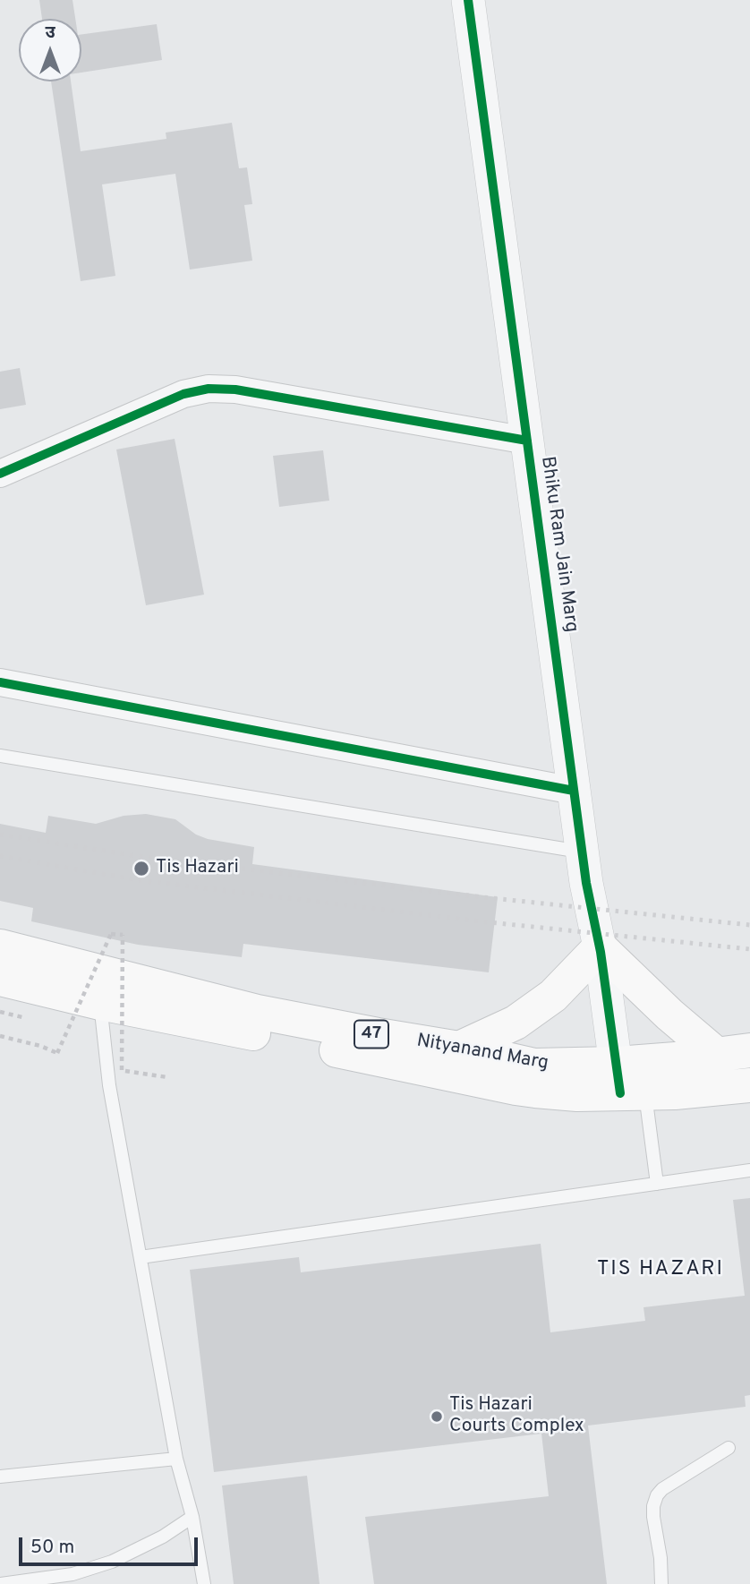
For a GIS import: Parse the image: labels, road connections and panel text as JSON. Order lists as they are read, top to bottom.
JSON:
{
  "streets": {
    "main road": ["47", "Nityanand Marg"],
    "street": ["Bhiku Ram Jain Marg"]
  },
  "crossings": [
    ["Bhiku Ram Jain Marg", "Nityanand Marg"]
  ],
  "districts": ["TIS HAZARI"],
  "places": ["Tis Hazari", "Tis Hazari Courts Complex"],
  "scale_bar": "50 m",
  "north": "top"
}
